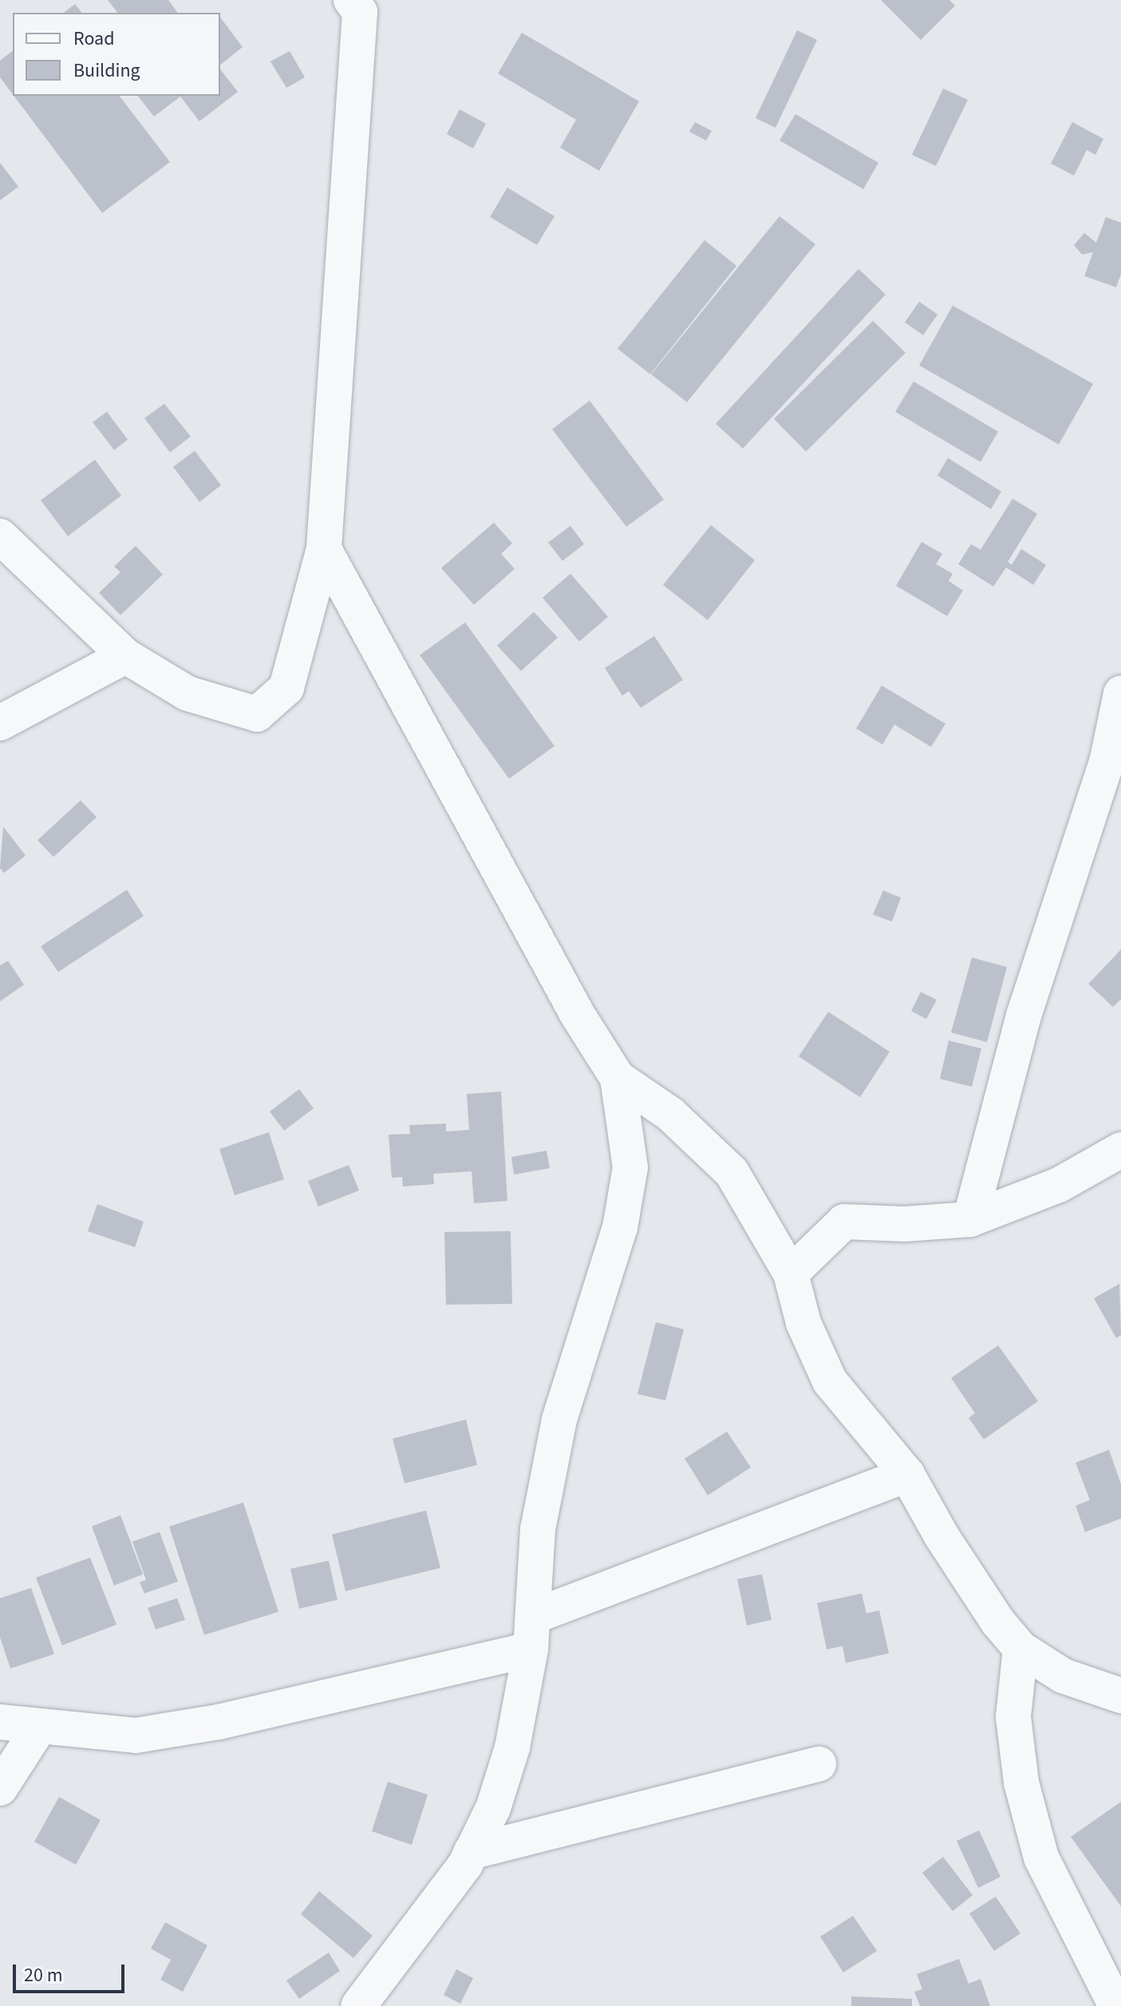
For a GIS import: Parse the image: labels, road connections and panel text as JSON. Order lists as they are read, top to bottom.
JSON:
{
  "legend": ["Road", "Building"],
  "scale_bar": "20 m"
}
